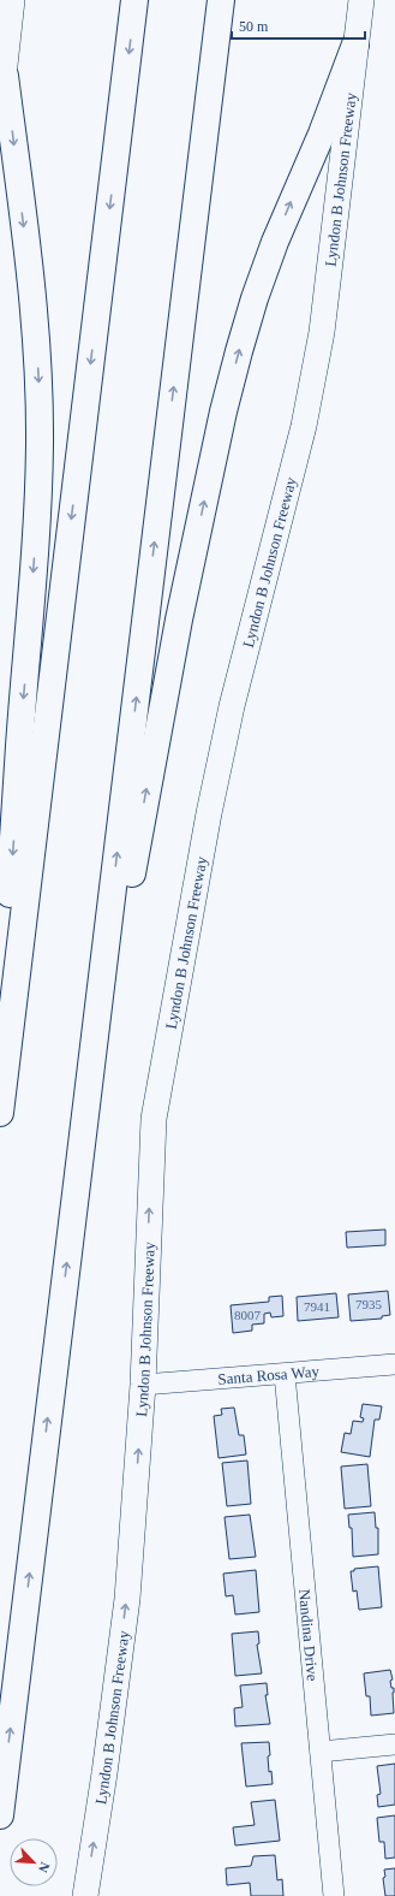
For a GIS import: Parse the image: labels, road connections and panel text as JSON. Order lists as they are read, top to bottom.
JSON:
{
  "streets": {
    "main road": ["Lyndon B Johnson Freeway"],
    "street": ["Santa Rosa Way", "Nandina Drive"]
  },
  "crossings": [
    ["Lyndon B Johnson Freeway", "Santa Rosa Way"],
    ["Santa Rosa Way", "Nandina Drive"]
  ],
  "one_way": ["Lyndon B Johnson Freeway"],
  "house_numbers": ["7935", "7941", "8007"],
  "scale_bar": "50 m",
  "north": "bottom right"
}
